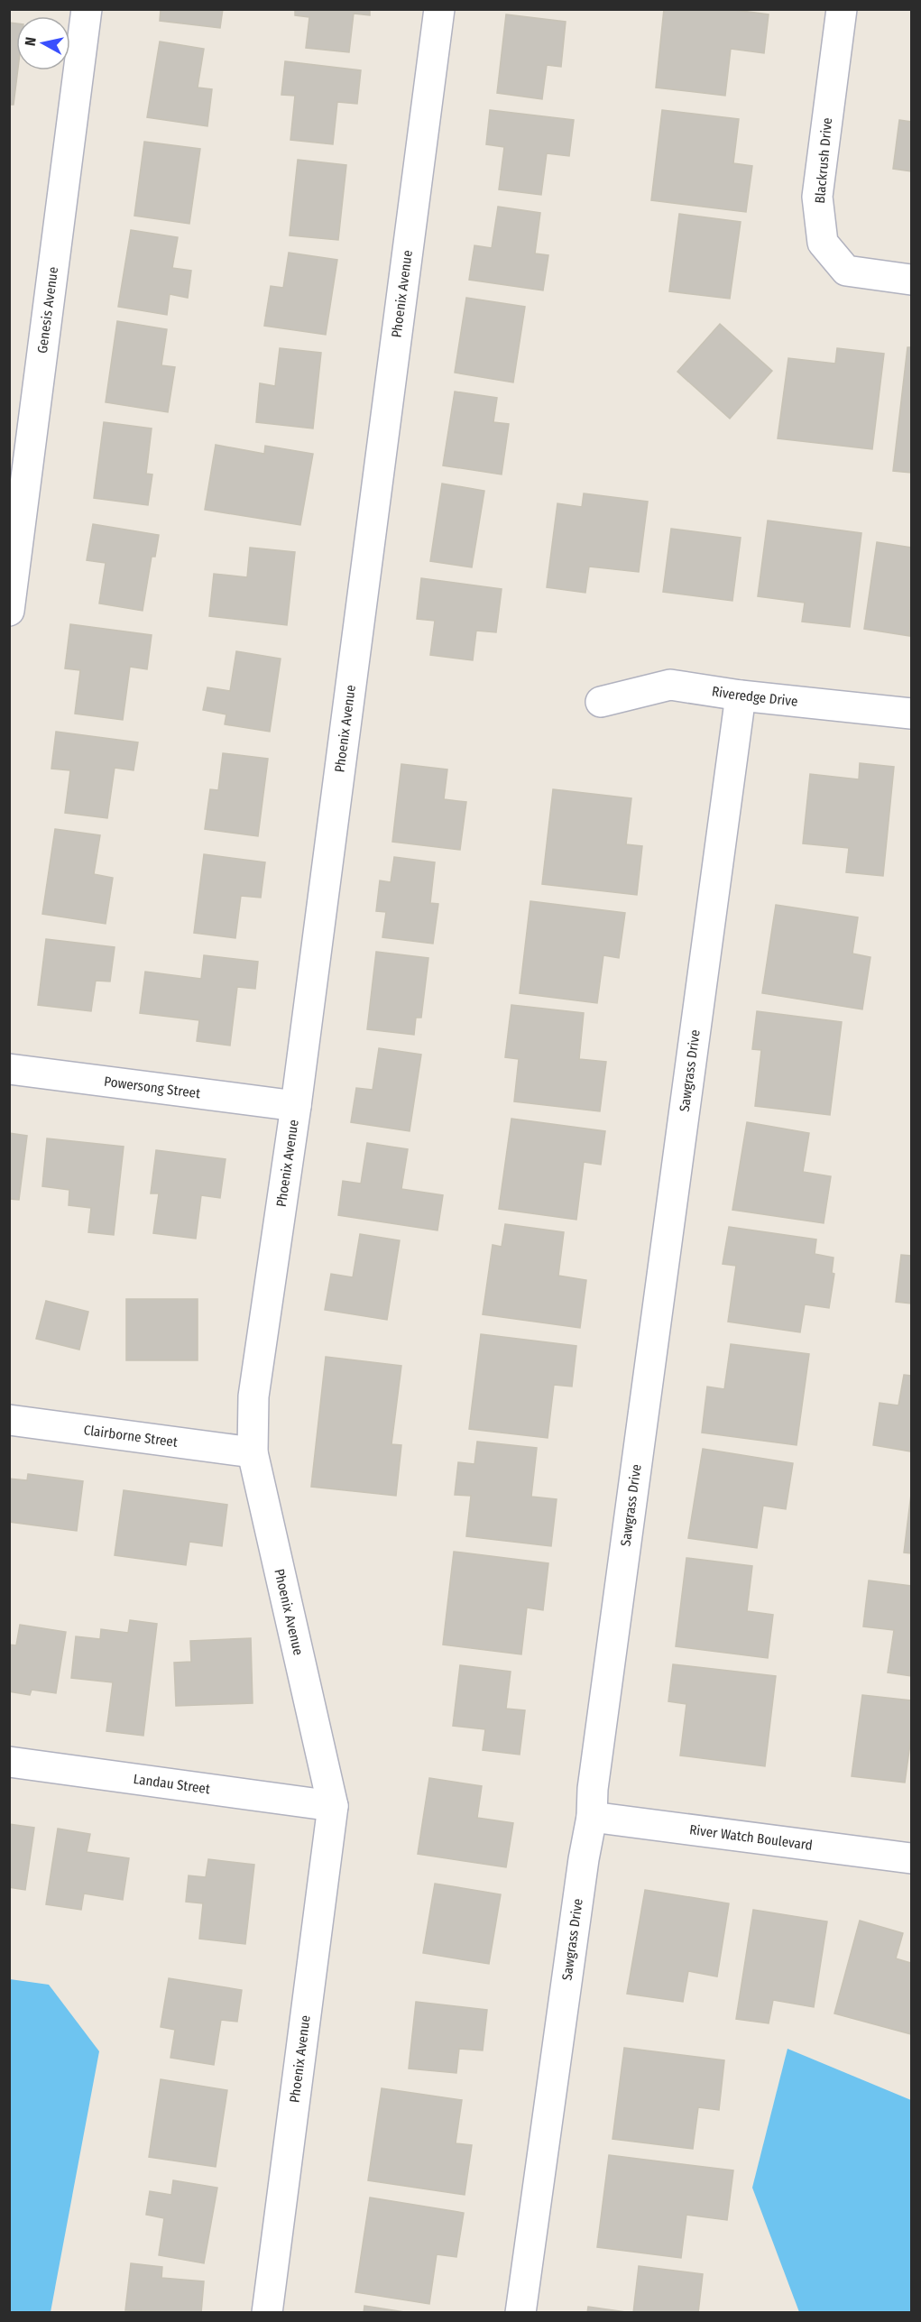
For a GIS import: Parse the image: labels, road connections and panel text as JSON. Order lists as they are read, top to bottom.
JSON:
{
  "streets": {
    "street": [
      "Blackrush Drive",
      "Phoenix Avenue",
      "Genesis Avenue",
      "Riveredge Drive",
      "Sawgrass Drive",
      "Powersong Street",
      "Clairborne Street",
      "Landau Street",
      "River Watch Boulevard"
    ]
  },
  "crossings": [
    ["Phoenix Avenue", "Powersong Street"],
    ["Phoenix Avenue", "Clairborne Street"],
    ["Phoenix Avenue", "Landau Street"],
    ["Riveredge Drive", "Sawgrass Drive"],
    ["Sawgrass Drive", "River Watch Boulevard"]
  ],
  "north": "left"
}
